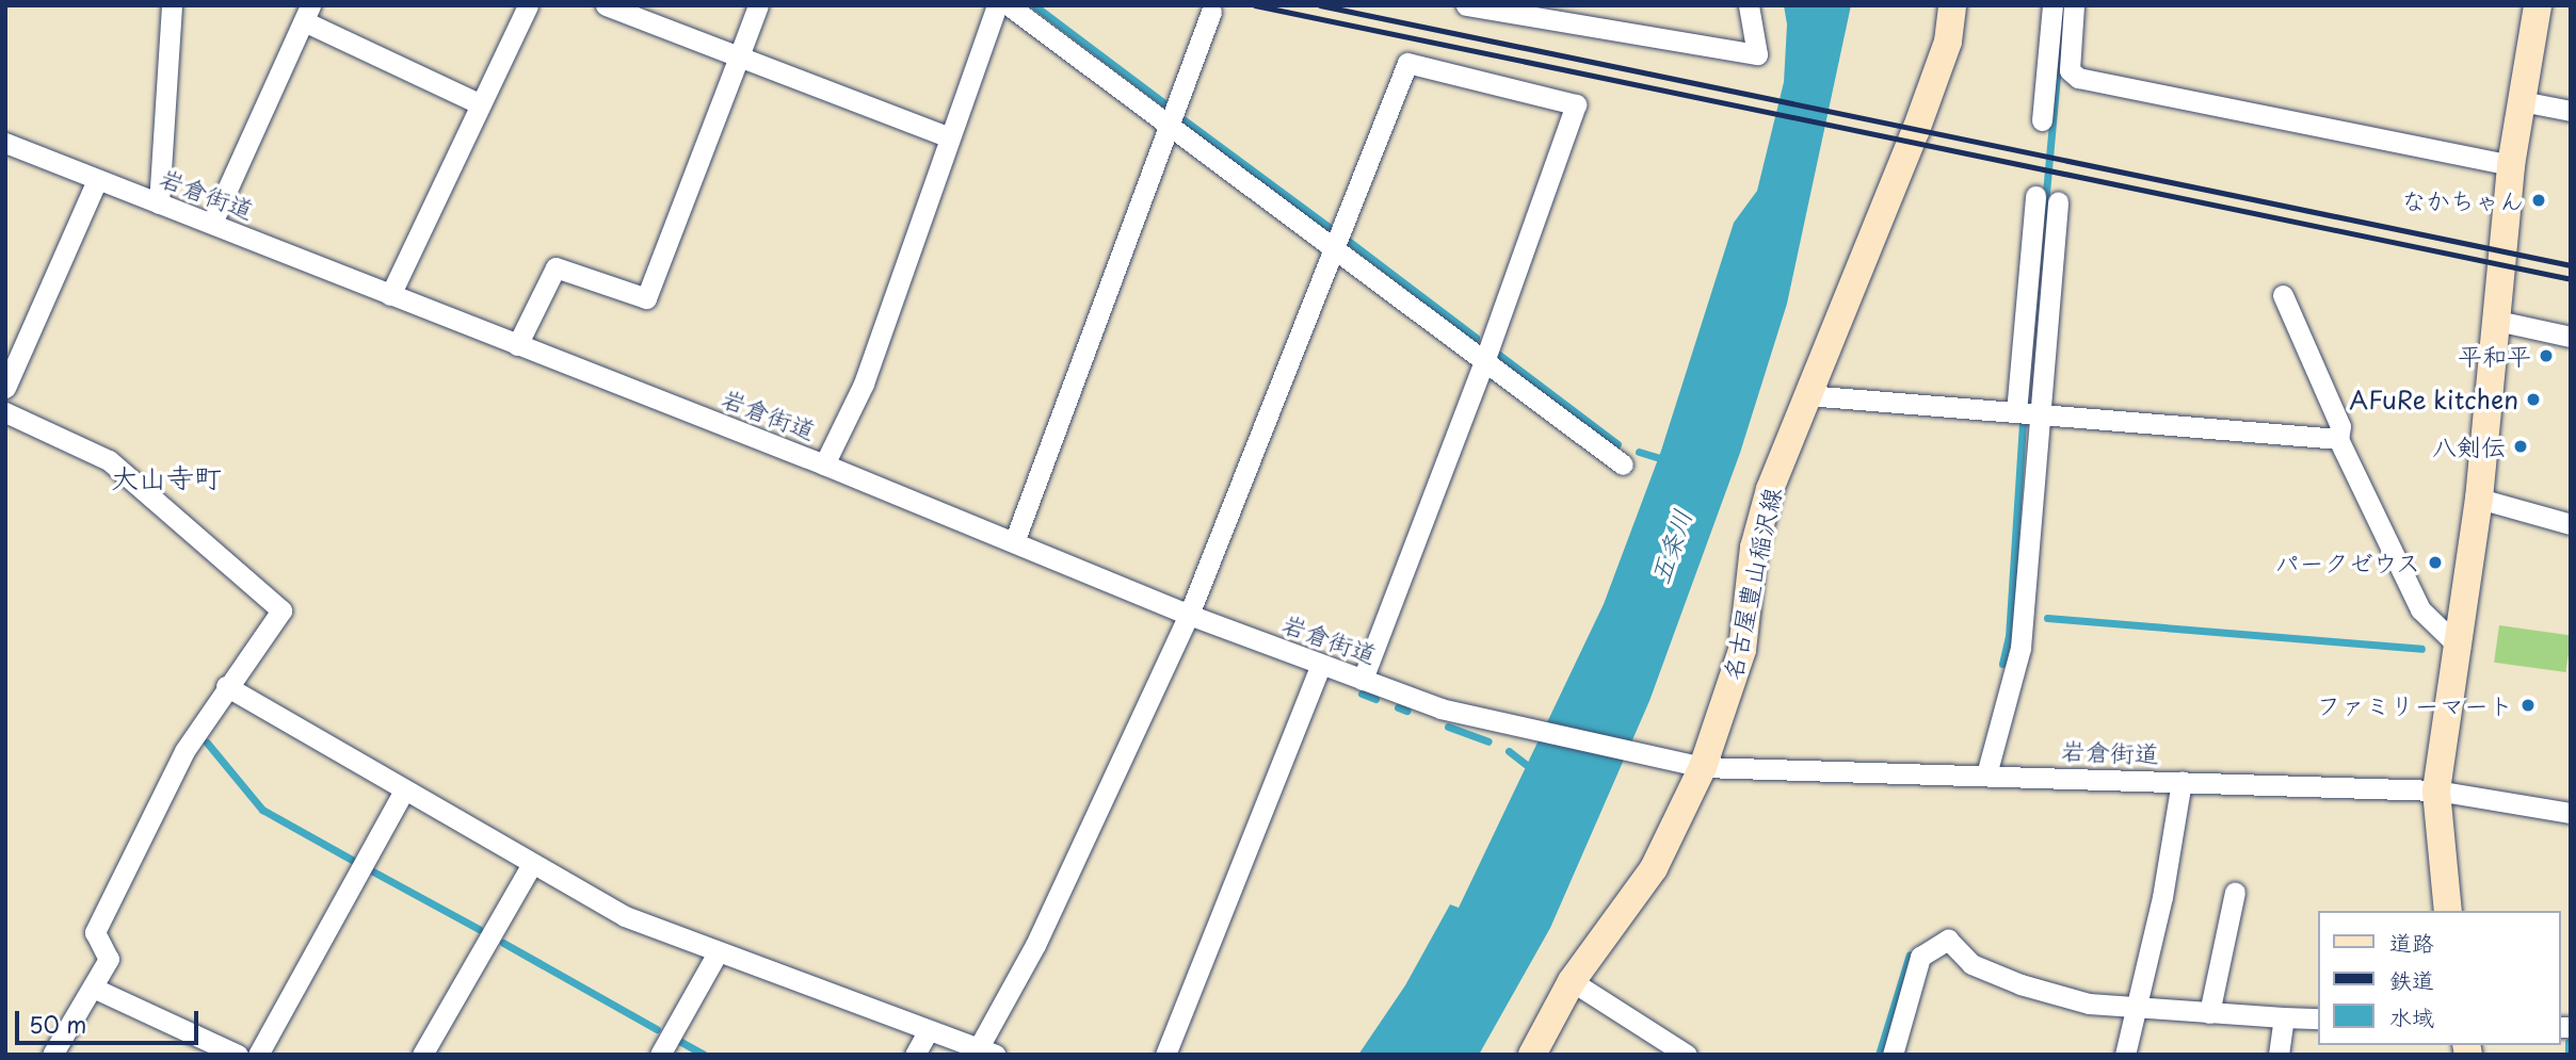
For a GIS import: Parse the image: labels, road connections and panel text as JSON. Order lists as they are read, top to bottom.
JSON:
{
  "streets": {
    "main road": ["名古屋豊山稲沢線"],
    "street": ["岩倉街道"]
  },
  "crossings": [
    ["岩倉街道", "名古屋豊山稲沢線"]
  ],
  "districts": ["大山寺町"],
  "water": ["五条川"],
  "places": [
    "なかちゃん",
    "平和平",
    "AFuRe kitchen",
    "八剣伝",
    "パークゼウス",
    "ファミリーマート"
  ],
  "legend": ["道路", "鉄道", "水域"],
  "scale_bar": "50 m"
}
